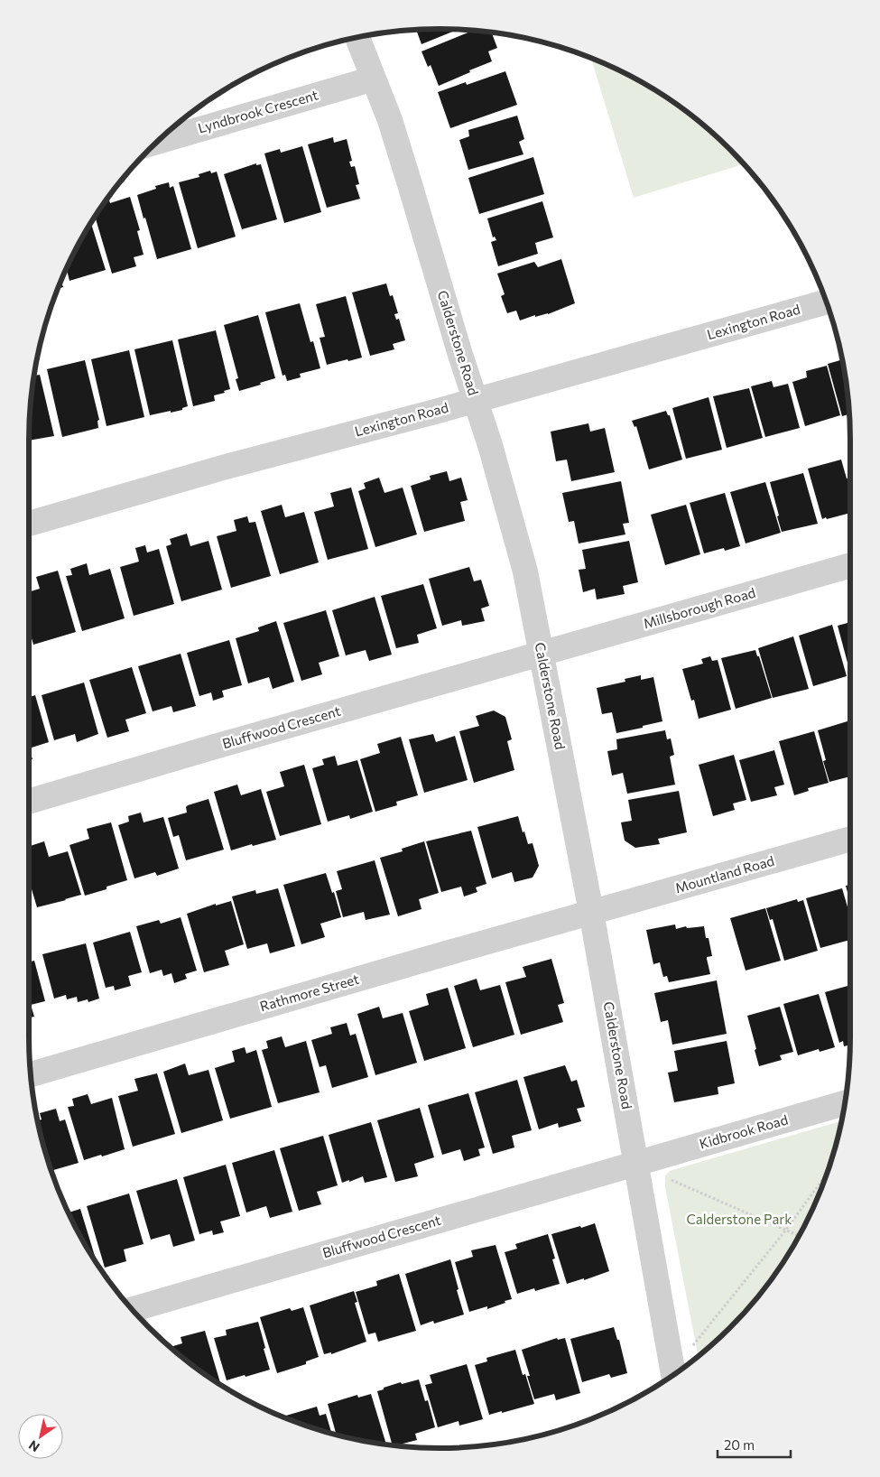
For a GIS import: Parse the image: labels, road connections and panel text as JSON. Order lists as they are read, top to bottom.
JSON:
{
  "streets": {
    "street": [
      "Lyndbrook Crescent",
      "Lexington Road",
      "Calderstone Road",
      "Millsborough Road",
      "Bluffwood Crescent",
      "Mountland Road",
      "Rathmore Street",
      "Kidbrook Road"
    ]
  },
  "crossings": [
    ["Lyndbrook Crescent", "Calderstone Road"],
    ["Lexington Road", "Calderstone Road"],
    ["Calderstone Road", "Millsborough Road"],
    ["Calderstone Road", "Bluffwood Crescent"],
    ["Calderstone Road", "Mountland Road"],
    ["Calderstone Road", "Rathmore Street"],
    ["Calderstone Road", "Kidbrook Road"],
    ["Millsborough Road", "Bluffwood Crescent"],
    ["Bluffwood Crescent", "Kidbrook Road"],
    ["Mountland Road", "Rathmore Street"]
  ],
  "parks": ["Calderstone Park"],
  "scale_bar": "20 m",
  "north": "bottom left"
}
